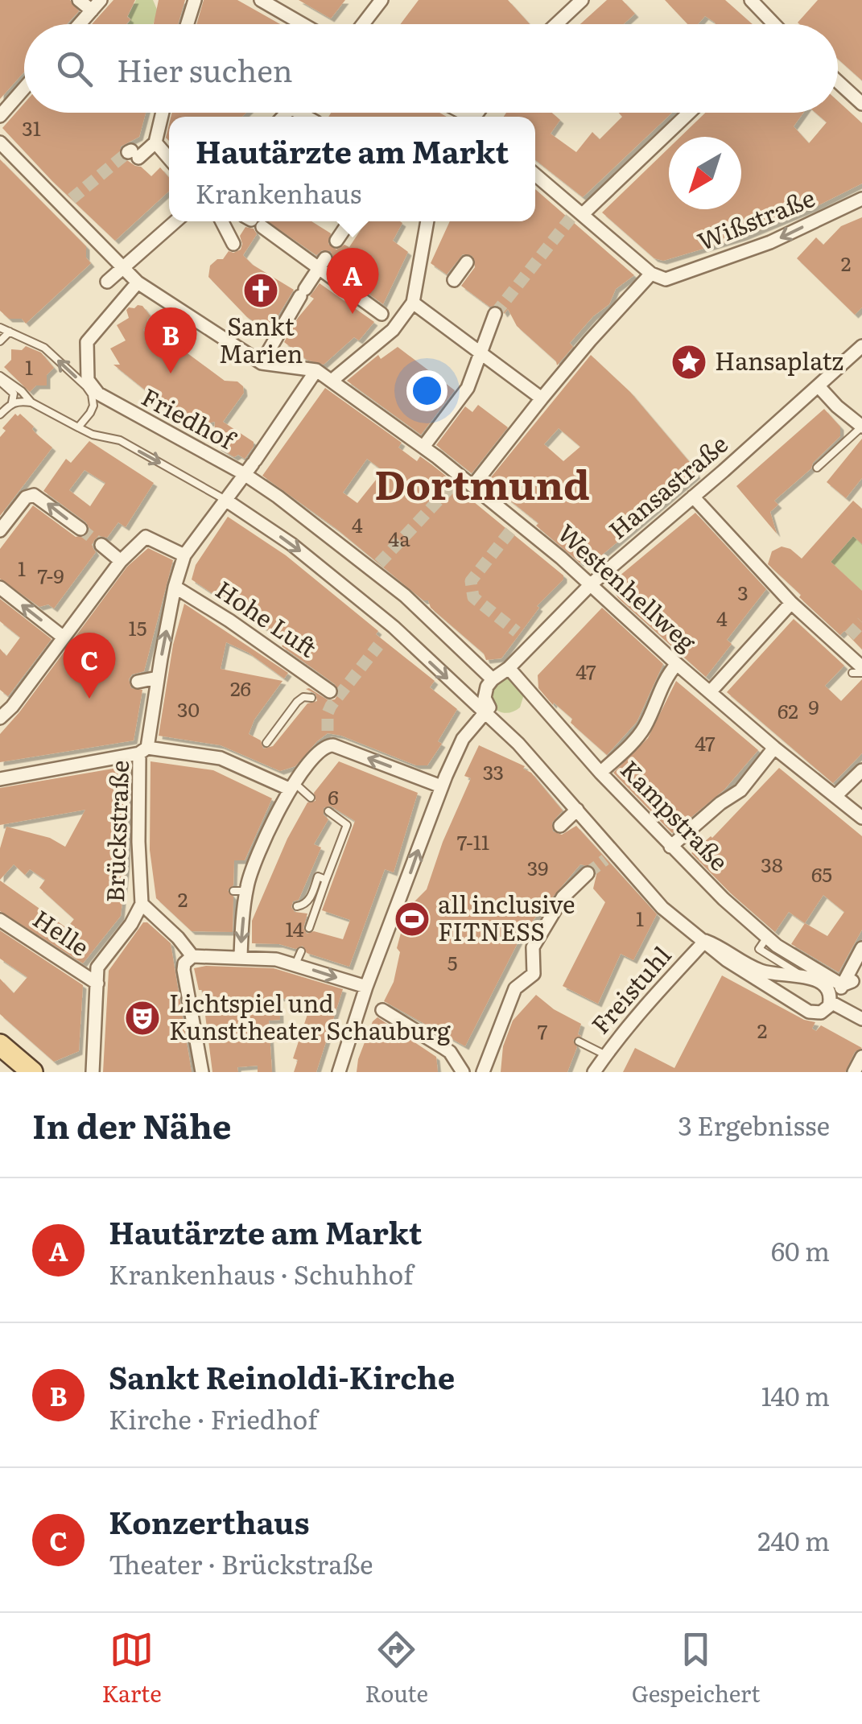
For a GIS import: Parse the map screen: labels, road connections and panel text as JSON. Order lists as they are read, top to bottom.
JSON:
{
  "streets": {
    "street": [
      "Wißstraße",
      "Friedhof",
      "Hansastraße",
      "Westenhellweg",
      "Hohe Luft",
      "Kampstraße",
      "Brückstraße",
      "Helle",
      "Freistuhl"
    ]
  },
  "crossings": [
    ["Friedhof", "Brückstraße"],
    ["Hansastraße", "Westenhellweg"],
    ["Hansastraße", "Kampstraße"],
    ["Westenhellweg", "Brückstraße"],
    ["Hohe Luft", "Brückstraße"],
    ["Brückstraße", "Helle"]
  ],
  "one_way": ["Wißstraße"],
  "districts": ["Dortmund"],
  "places": {
    "church": ["Sankt Marien"],
    "place": ["Hansaplatz"],
    "sports": ["all inclusive FITNESS"],
    "theatre": ["Lichtspiel und Kunsttheater Schauburg"]
  },
  "house_numbers": [
    "31",
    "2",
    "1",
    "4",
    "4a",
    "1",
    "7-9",
    "3",
    "4",
    "15",
    "47",
    "26",
    "9",
    "30",
    "62",
    "47",
    "33",
    "6",
    "7-11",
    "38",
    "39",
    "65",
    "2",
    "1",
    "14",
    "5",
    "2",
    "7"
  ],
  "north": "bottom left",
  "page": {
    "search": "Hier suchen",
    "popup": ["Hautärzte am Markt", "Krankenhaus"],
    "pins": ["A", "B", "C"],
    "heading": ["In der Nähe", "3 Ergebnisse"],
    "list": [
      {
        "mark": "A",
        "name": "Hautärzte am Markt",
        "note": "Krankenhaus · Schuhhof",
        "value": "60 m"
      },
      {
        "mark": "B",
        "name": "Sankt Reinoldi-Kirche",
        "note": "Kirche · Friedhof",
        "value": "140 m"
      },
      {
        "mark": "C",
        "name": "Konzerthaus",
        "note": "Theater · Brückstraße",
        "value": "240 m"
      }
    ],
    "nav": ["Karte", "Route", "Gespeichert"]
  }
}
